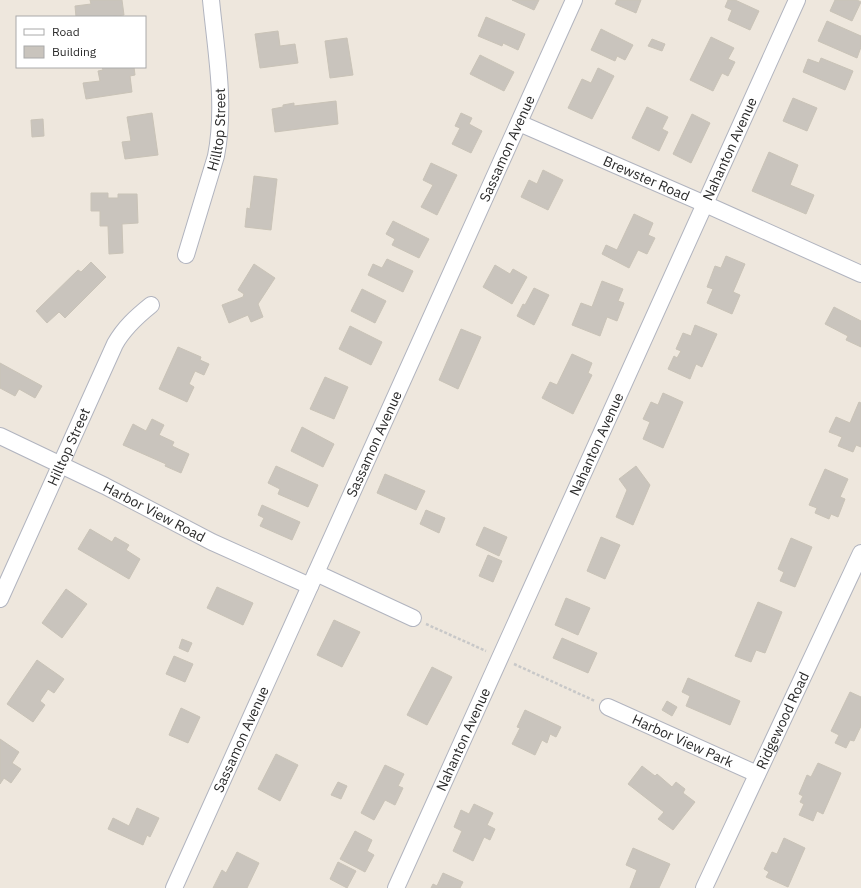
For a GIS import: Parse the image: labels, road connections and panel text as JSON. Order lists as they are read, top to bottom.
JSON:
{
  "streets": {
    "street": [
      "Hilltop Street",
      "Sassamon Avenue",
      "Nahanton Avenue",
      "Brewster Road",
      "Harbor View Road",
      "Ridgewood Road",
      "Harbor View Park"
    ]
  },
  "crossings": [
    ["Hilltop Street", "Harbor View Road"],
    ["Sassamon Avenue", "Brewster Road"],
    ["Sassamon Avenue", "Harbor View Road"],
    ["Nahanton Avenue", "Brewster Road"],
    ["Ridgewood Road", "Harbor View Park"]
  ],
  "legend": ["Road", "Building"]
}
